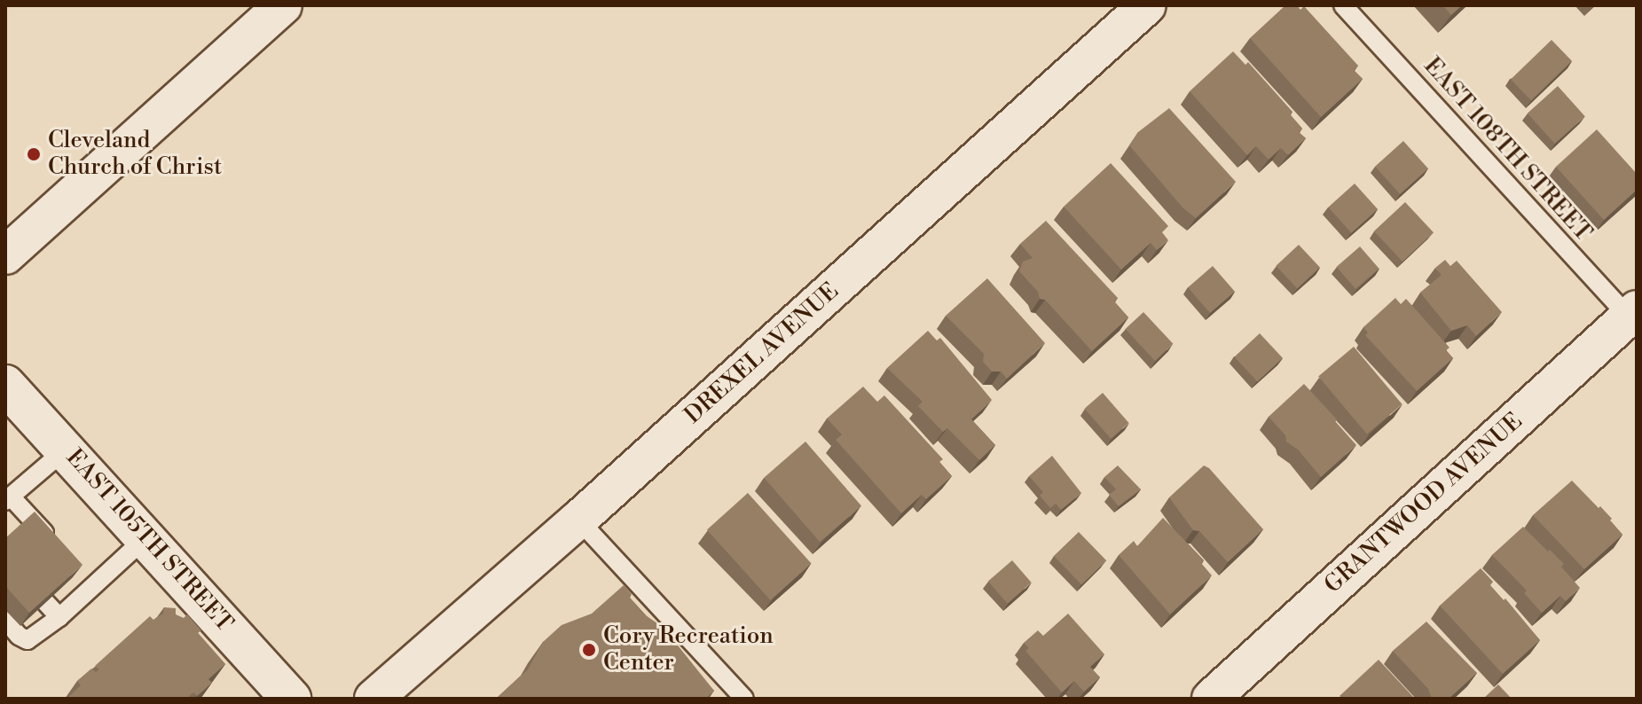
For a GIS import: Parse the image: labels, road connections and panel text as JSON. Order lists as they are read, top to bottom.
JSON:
{
  "streets": {
    "main road": ["EAST 105TH STREET"],
    "street": ["DREXEL AVENUE", "GRANTWOOD AVENUE"],
    "lane": ["EAST 108TH STREET"]
  },
  "crossings": [
    ["EAST 108TH STREET", "GRANTWOOD AVENUE"]
  ],
  "places": ["Cleveland Church of Christ", "Cory Recreation Center"]
}
